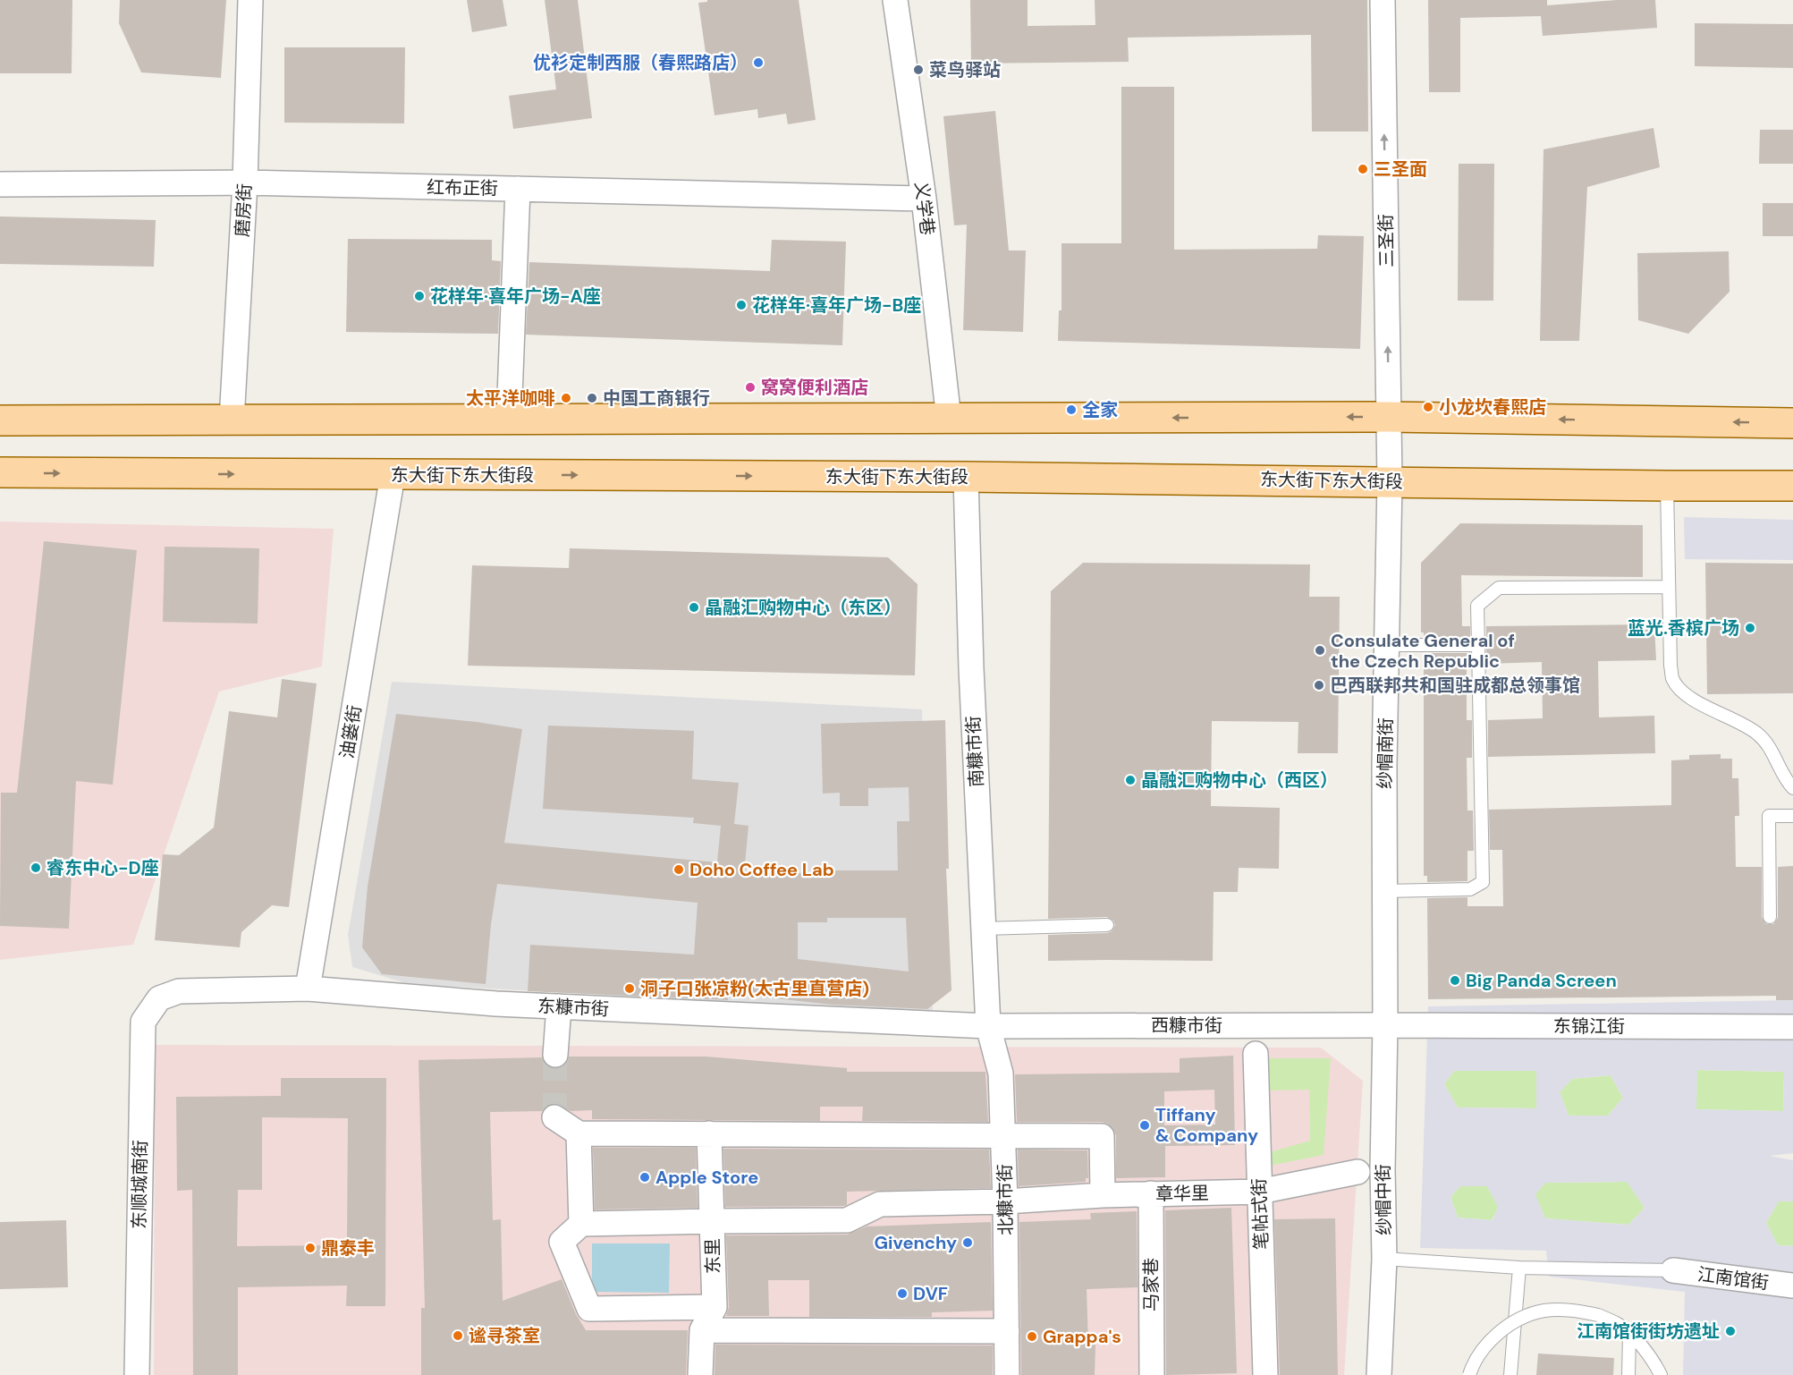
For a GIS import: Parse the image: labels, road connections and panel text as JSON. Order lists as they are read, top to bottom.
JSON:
{
  "streets": {
    "main road": ["东大街下东大街段"],
    "street": [
      "红布正街",
      "义学巷",
      "磨房街",
      "三圣街",
      "油篓街",
      "南糠市街",
      "纱帽南街",
      "东糠市街",
      "西糠市街",
      "东锦江街",
      "东顺城南街",
      "章华里",
      "北糠市街",
      "纱帽中街",
      "笔帖式街",
      "东里",
      "江南馆街",
      "马家巷"
    ]
  },
  "crossings": [
    ["红布正街", "义学巷"],
    ["红布正街", "磨房街"],
    ["三圣街", "东大街下东大街段"],
    ["三圣街", "纱帽南街"],
    ["东大街下东大街段", "油篓街"],
    ["东大街下东大街段", "南糠市街"],
    ["东大街下东大街段", "纱帽南街"],
    ["油篓街", "东糠市街"],
    ["南糠市街", "东糠市街"],
    ["南糠市街", "西糠市街"],
    ["南糠市街", "北糠市街"],
    ["纱帽南街", "西糠市街"],
    ["纱帽南街", "东锦江街"],
    ["纱帽南街", "纱帽中街"],
    ["东糠市街", "西糠市街"],
    ["东糠市街", "东顺城南街"],
    ["东糠市街", "北糠市街"],
    ["西糠市街", "东锦江街"],
    ["西糠市街", "北糠市街"],
    ["西糠市街", "纱帽中街"],
    ["东锦江街", "纱帽中街"],
    ["章华里", "北糠市街"],
    ["章华里", "笔帖式街"],
    ["章华里", "东里"],
    ["章华里", "马家巷"]
  ],
  "one_way": ["三圣街"],
  "places": [
    "优衫定制西服（春熙路店）",
    "菜鸟驿站",
    "三圣面",
    "花样年·喜年广场-A座",
    "花样年·喜年广场-B座",
    "窝窝便利酒店",
    "太平洋咖啡",
    "中国工商银行",
    "小龙坎春熙店",
    "全家",
    "晶融汇购物中心（东区）",
    "蓝光.香槟广场",
    "Consulate General of the Czech Republic",
    "巴西联邦共和国驻成都总领事馆",
    "晶融汇购物中心（西区）",
    "睿东中心-D座",
    "Doho Coffee Lab",
    "Big Panda Screen",
    "洞子口张凉粉(太古里直营店)",
    "Tiffany & Company",
    "Apple Store",
    "Givenchy",
    "鼎泰丰",
    "DVF",
    "江南馆街街坊遗址",
    "谧寻茶室",
    "Grappa's"
  ]
}
